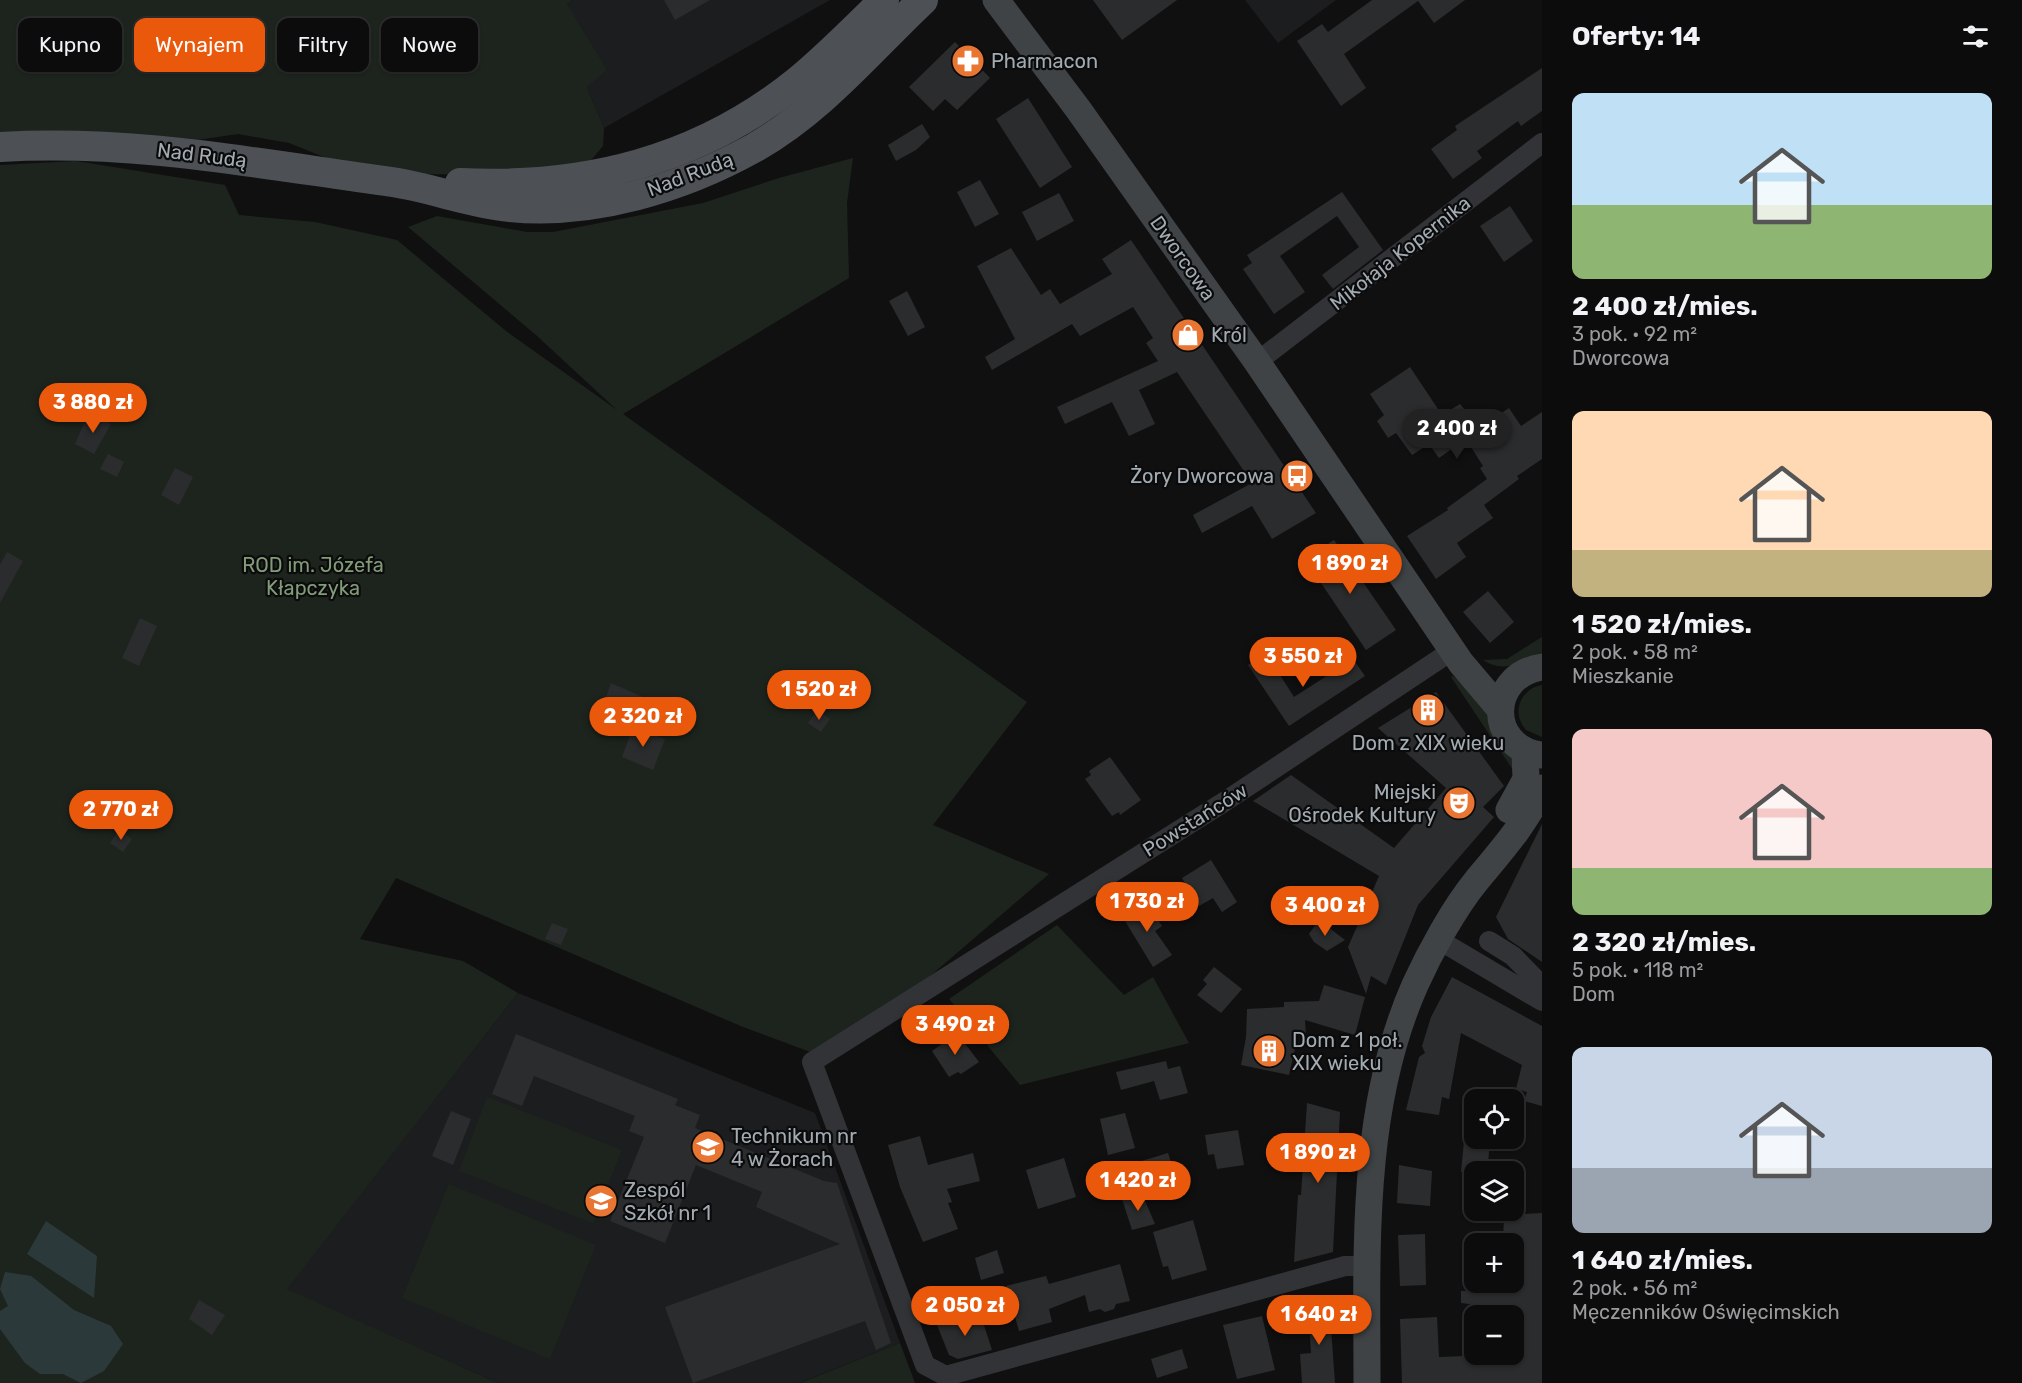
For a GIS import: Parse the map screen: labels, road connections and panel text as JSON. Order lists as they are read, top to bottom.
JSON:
{
  "streets": {
    "main road": ["Nad Rudą"],
    "street": ["Mikołaja Kopernika", "Dworcowa", "Powstańców"]
  },
  "crossings": [
    ["Mikołaja Kopernika", "Dworcowa"],
    ["Dworcowa", "Powstańców"]
  ],
  "parks": ["ROD im. Józefa Kłapczyka"],
  "places": {
    "pharmacy": ["Pharmacon"],
    "shop": ["Król"],
    "bus stop": ["Żory Dworcowa"],
    "building": ["Dom z XIX wieku", "Dom z 1 poł. XIX wieku"],
    "theatre": ["Miejski Ośrodek Kultury"],
    "school or university": ["Technikum nr 4 w Żorach", "Zespól Szkół nr 1"]
  },
  "page": {
    "heading": "Oferty: 14",
    "chip": [
      "Kupno",
      "Wynajem",
      "Filtry",
      "Nowe"
    ],
    "list": [
      {
        "name": "2 400 zł/mies.",
        "note": "3 pok. · 92 m² · Dworcowa"
      },
      {
        "name": "1 520 zł/mies.",
        "note": "2 pok. · 58 m² · Mieszkanie"
      },
      {
        "name": "2 320 zł/mies.",
        "note": "5 pok. · 118 m² · Dom"
      },
      {
        "name": "1 640 zł/mies.",
        "note": "2 pok. · 56 m² · Męczenników Oświęcimskich"
      }
    ],
    "price": [
      "3 880 zł",
      "2 400 zł",
      "1 890 zł",
      "3 550 zł",
      "1 520 zł",
      "2 320 zł",
      "2 770 zł",
      "1 730 zł",
      "3 400 zł",
      "3 490 zł",
      "1 890 zł",
      "1 420 zł",
      "2 050 zł",
      "1 640 zł"
    ],
    "map_buttons": ["+", "−"]
  }
}
